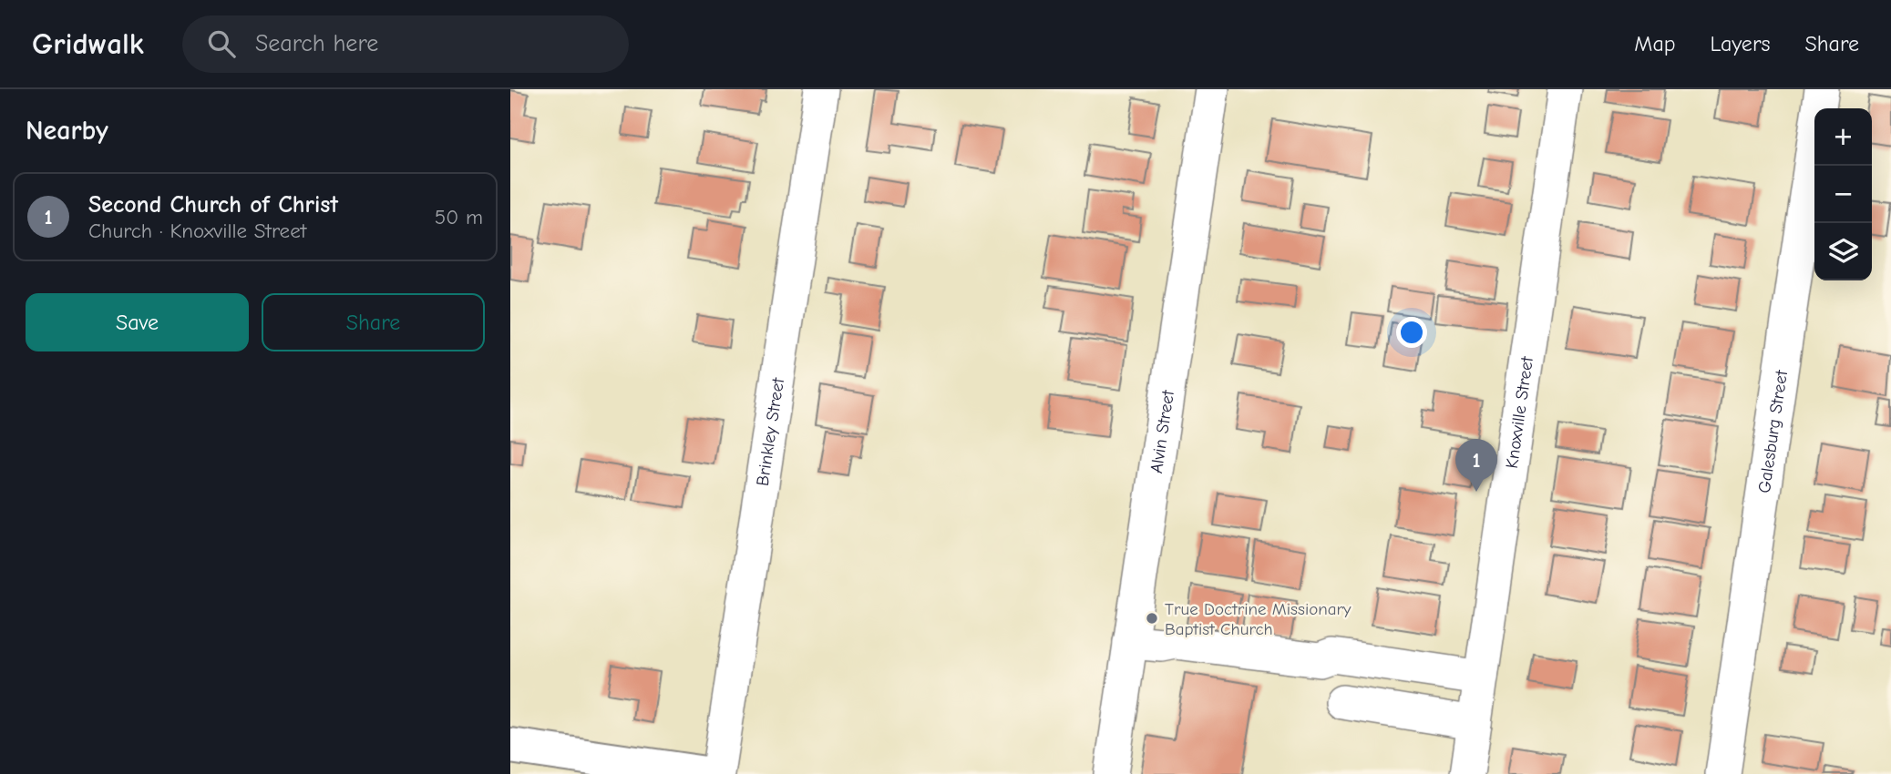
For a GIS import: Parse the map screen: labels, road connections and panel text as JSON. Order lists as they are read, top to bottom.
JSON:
{
  "streets": {
    "street": [
      "Knoxville Street",
      "Brinkley Street",
      "Alvin Street",
      "Galesburg Street"
    ]
  },
  "places": ["True Doctrine Missionary Baptist Church"],
  "page": {
    "header": "Gridwalk",
    "search": "Search here",
    "nav": ["Map", "Layers", "Share"],
    "heading": "Nearby",
    "map_buttons": ["+", "−"],
    "list": [
      {
        "mark": "1",
        "name": "Second Church of Christ",
        "note": "Church · Knoxville Street",
        "value": "50 m"
      }
    ],
    "buttons": ["Save", "Share"],
    "pins": "1"
  }
}
